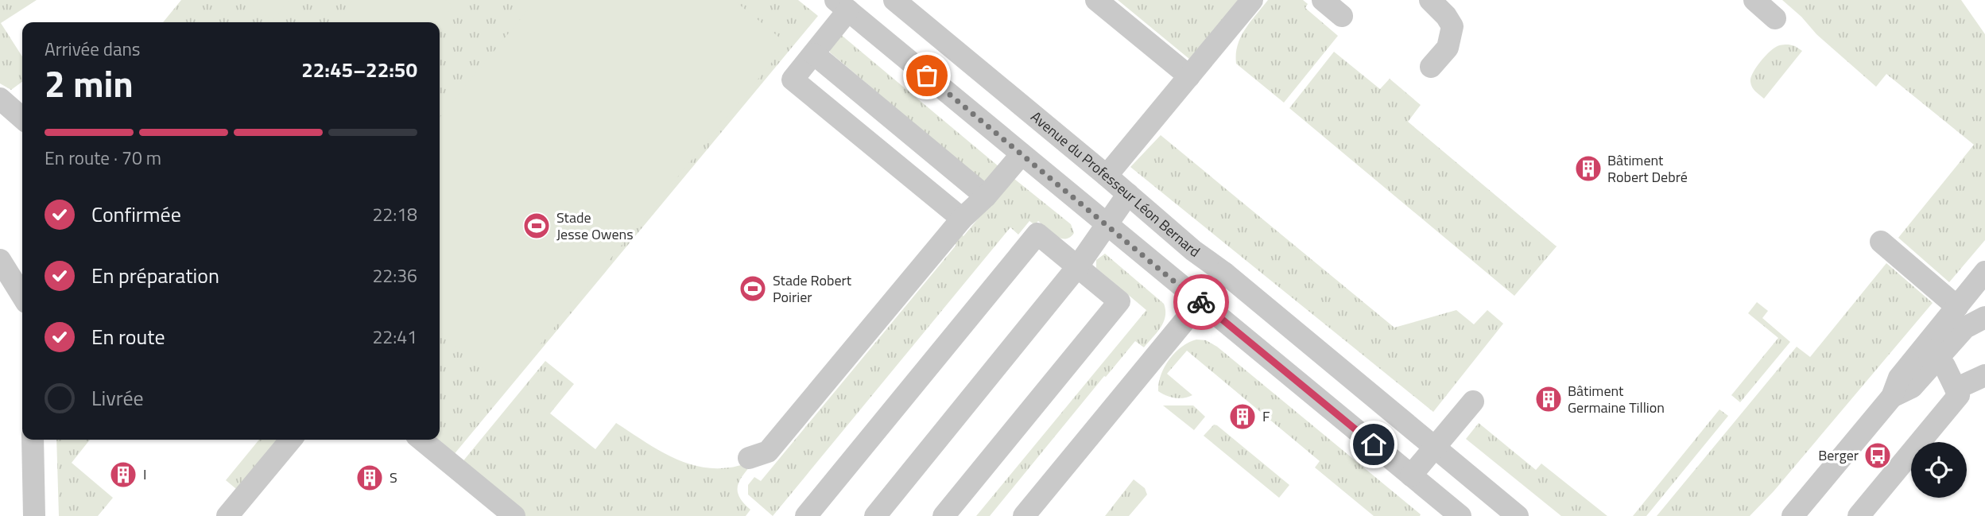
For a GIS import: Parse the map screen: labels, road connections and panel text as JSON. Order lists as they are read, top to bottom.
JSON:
{
  "streets": {
    "street": ["Avenue du Professeur Léon Bernard"]
  },
  "places": {
    "building": [
      "Bâtiment Robert Debré",
      "Bâtiment Germaine Tillion",
      "F",
      "I",
      "S"
    ],
    "sports": ["Stade Jesse Owens", "Stade Robert Poirier"],
    "bus stop": ["Berger"]
  },
  "page": {
    "heading": ["2 min", "Arrivée dans", "22:45–22:50"],
    "bar": "En route · 70 m",
    "list": [
      ["Confirmée", "22:18"],
      ["En préparation", "22:36"],
      ["En route", "22:41"],
      "Livrée"
    ]
  }
}
